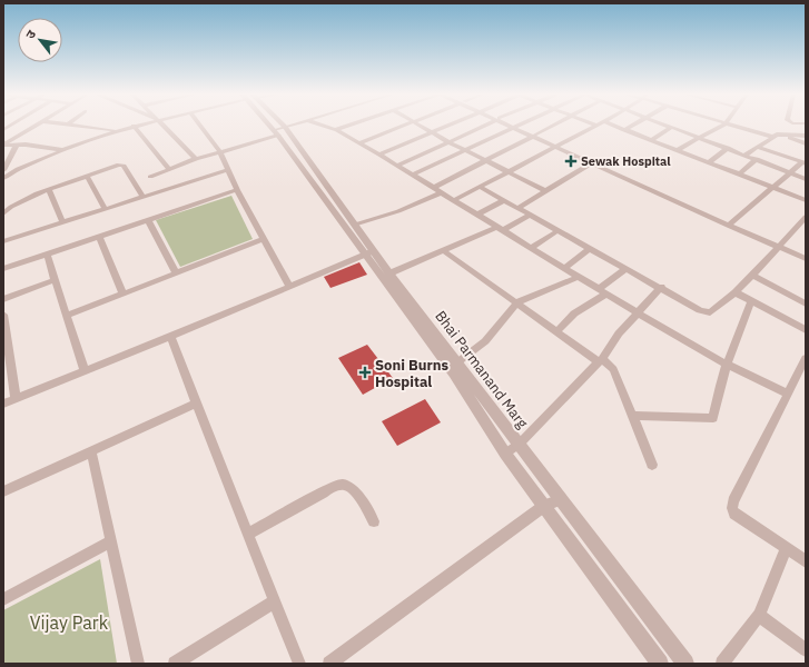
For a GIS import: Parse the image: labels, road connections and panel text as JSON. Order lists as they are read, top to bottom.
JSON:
{
  "streets": {
    "street": ["Bhai Parmanand Marg"]
  },
  "parks": ["Vijay Park"],
  "places": {
    "health": ["Sewak Hospital", "Soni Burns Hospital"]
  },
  "north": "top left"
}
